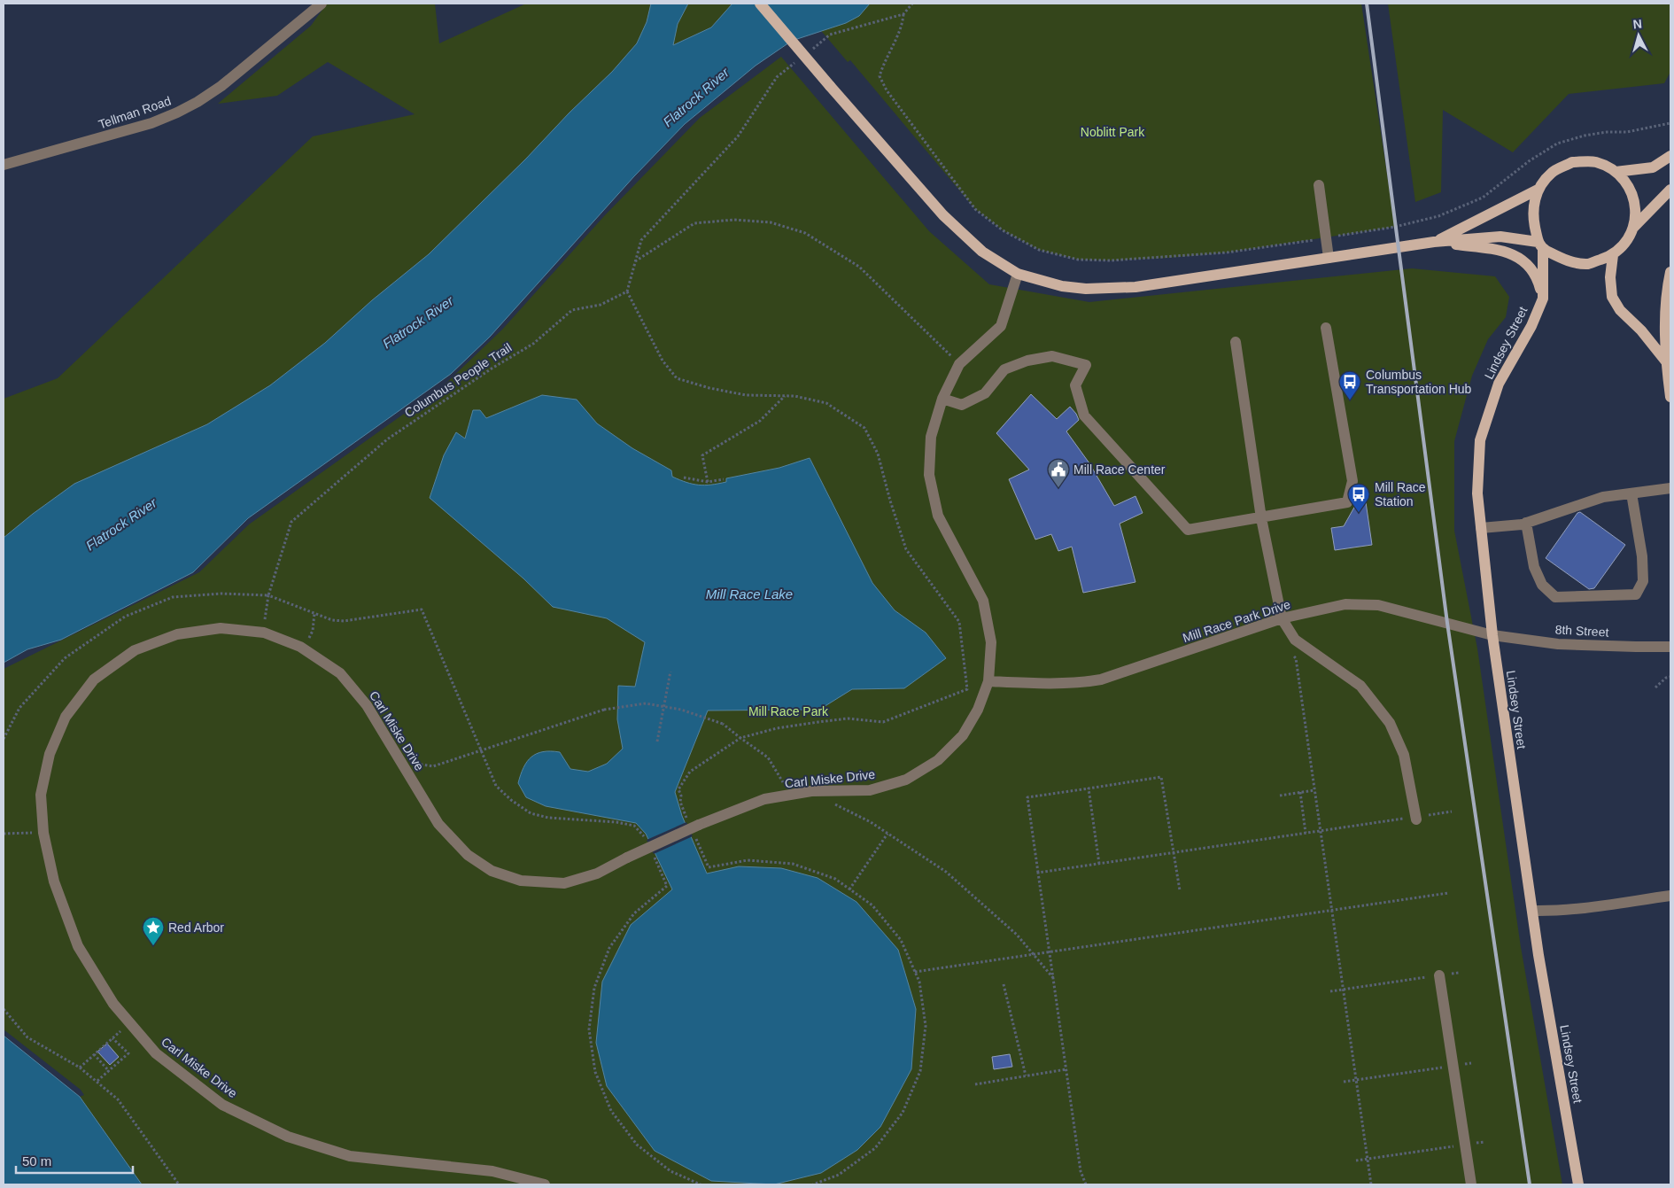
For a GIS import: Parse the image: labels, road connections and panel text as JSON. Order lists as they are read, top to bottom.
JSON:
{
  "streets": {
    "main road": ["Lindsey Street"],
    "street": [
      "Tellman Road",
      "Mill Race Park Drive",
      "8th Street",
      "Carl Miske Drive"
    ],
    "path": ["Columbus People Trail"]
  },
  "crossings": [
    ["Lindsey Street", "Mill Race Park Drive"],
    ["Lindsey Street", "8th Street"],
    ["Columbus People Trail", "Carl Miske Drive"],
    ["Mill Race Park Drive", "8th Street"],
    ["Mill Race Park Drive", "Carl Miske Drive"]
  ],
  "water": ["Flatrock River", "Mill Race Lake"],
  "parks": ["Noblitt Park", "Mill Race Park"],
  "places": {
    "bus stop": ["Columbus Transportation Hub", "Mill Race Station"],
    "public building": ["Mill Race Center"],
    "place": ["Red Arbor"]
  },
  "scale_bar": "50 m",
  "north": "top"
}
